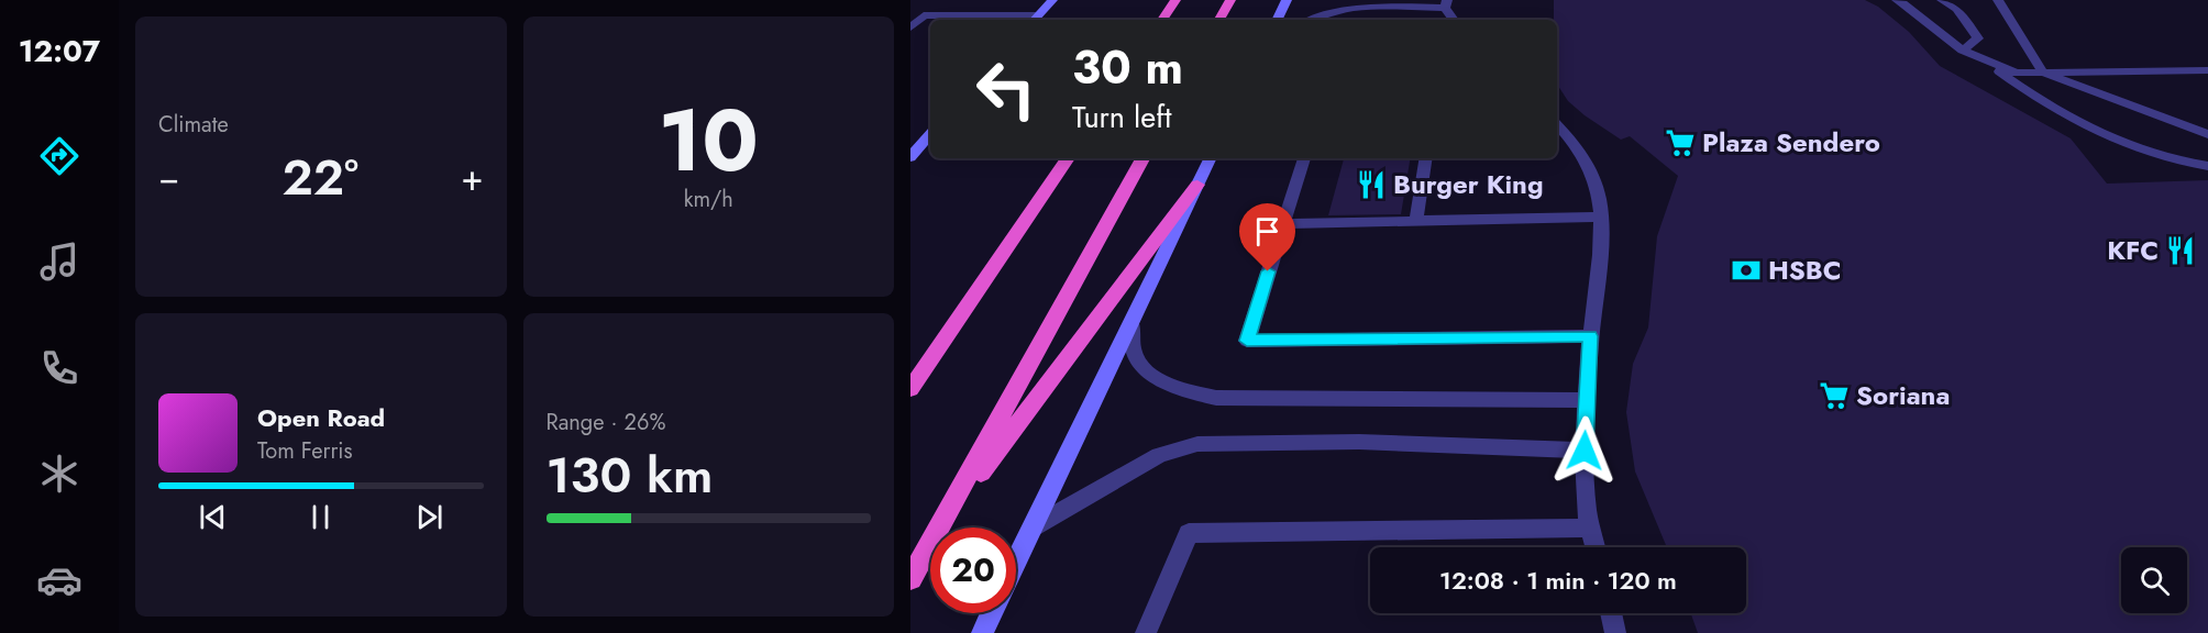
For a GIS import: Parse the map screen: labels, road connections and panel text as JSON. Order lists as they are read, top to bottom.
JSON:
{
  "places": {
    "supermarket": ["Plaza Sendero", "Soriana"],
    "restaurant": ["Burger King", "KFC"],
    "bank": ["HSBC"]
  },
  "page": {
    "tabs": "12:07",
    "tile": [
      "Climate",
      ["10", "km/h"],
      ["Range · 26%", "130 km"]
    ],
    "turn": ["30 m", "Turn left"],
    "heat": ["−", "22°", "+"],
    "song": ["Open Road", "Tom Ferris"],
    "limit": "20",
    "trip": "12:08 · 1 min · 120 m"
  }
}
